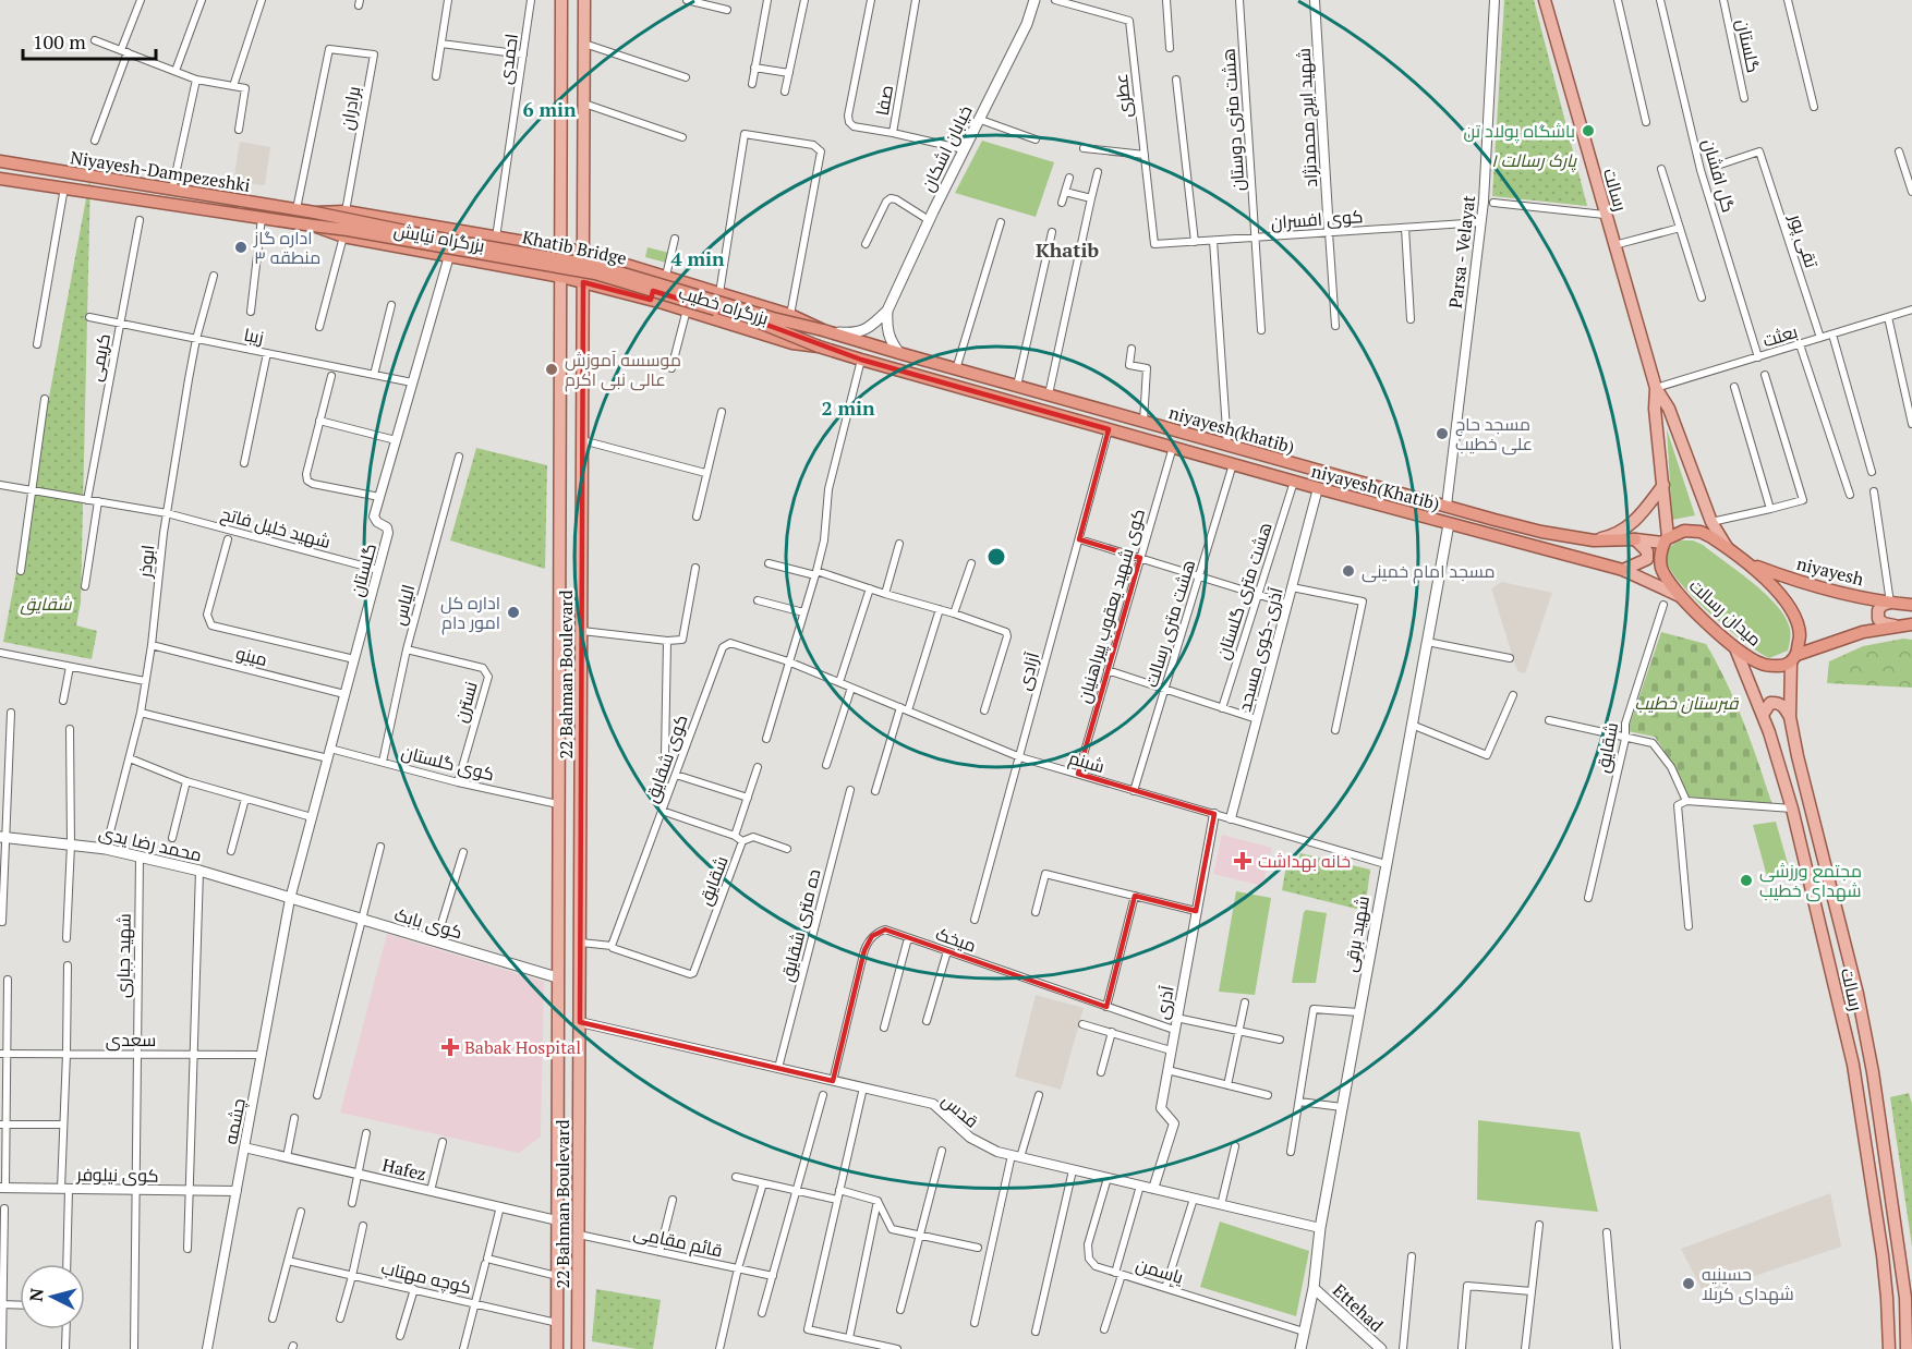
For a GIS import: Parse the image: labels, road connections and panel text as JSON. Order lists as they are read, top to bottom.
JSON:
{
  "streets": {
    "highway": [
      "Niyayesh-Dampezeshki",
      "بزرگراه نیایش",
      "Khatib Bridge",
      "بزرگراه خطیب",
      "niyayesh(khatib)",
      "niyayesh(Khatib)",
      "niyayesh",
      "میدان رسالت"
    ],
    "main road": [
      "خیابان اشکان",
      "رسالت",
      "22 Bahman Boulevard",
      "محمد رضا یدی",
      "کوی بابک",
      "شهید برقی",
      "Ettehad"
    ],
    "street": [
      "گلستان",
      "احمدی",
      "عطری",
      "صفا",
      "برادران",
      "شهید ایرج محمدنژاد",
      "هشت متری دوستان",
      "گل افشان",
      "کوی افسران",
      "تقی پور",
      "Parsa - Velayat",
      "زیبا",
      "بعثت",
      "کریمی",
      "شهید خلیل فاتح",
      "ابوذر",
      "هشت متری گلستان",
      "الیاس",
      "کوی شهید یعقوب پیراهنیان",
      "هشت متری رسالت",
      "آذری-کوی مسجد",
      "مینو",
      "آزادی",
      "نسترن",
      "شقایق",
      "کوی شقایق",
      "شبنم",
      "کوی گلستان",
      "ده متری شقایق",
      "میخک",
      "شهید جباری",
      "آذری",
      "سعدی",
      "قدس",
      "چشمه",
      "Hafez",
      "کوی نیلوفر",
      "قائم مقامی",
      "یاسمن",
      "کوچه مهتاب"
    ]
  },
  "crossings": [
    ["گلستان", "بزرگراه نیایش"],
    ["گلستان", "زیبا"],
    ["گلستان", "شهید خلیل فاتح"],
    ["گلستان", "مینو"],
    ["گلستان", "کوی گلستان"],
    ["گلستان", "محمد رضا یدی"],
    ["گلستان", "کوی بابک"],
    ["گلستان", "چشمه"],
    ["احمدی", "بزرگراه نیایش"],
    ["عطری", "کوی افسران"],
    ["صفا", "خیابان اشکان"],
    ["برادران", "Niyayesh-Dampezeshki"],
    ["برادران", "بزرگراه نیایش"],
    ["شهید ایرج محمدنژاد", "کوی افسران"],
    ["هشت متری دوستان", "کوی افسران"],
    ["Niyayesh-Dampezeshki", "بزرگراه نیایش"],
    ["Niyayesh-Dampezeshki", "Khatib Bridge"],
    ["گل افشان", "بعثت"],
    ["رسالت", "بعثت"],
    ["رسالت", "میدان رسالت"],
    ["کوی افسران", "Parsa - Velayat"],
    ["بزرگراه نیایش", "Khatib Bridge"],
    ["بزرگراه نیایش", "بزرگراه خطیب"],
    ["بزرگراه نیایش", "22 Bahman Boulevard"],
    ["تقی پور", "بعثت"],
    ["Khatib Bridge", "بزرگراه خطیب"],
    ["Khatib Bridge", "niyayesh(khatib)"],
    ["Khatib Bridge", "niyayesh(Khatib)"],
    ["Parsa - Velayat", "niyayesh(khatib)"],
    ["بزرگراه خطیب", "niyayesh(khatib)"],
    ["بزرگراه خطیب", "niyayesh(Khatib)"],
    ["بزرگراه خطیب", "22 Bahman Boulevard"],
    ["زیبا", "کریمی"],
    ["زیبا", "ابوذر"],
    ["کریمی", "شهید خلیل فاتح"],
    ["niyayesh(Khatib)", "هشت متری گلستان"],
    ["niyayesh(Khatib)", "کوی شهید یعقوب پیراهنیان"],
    ["niyayesh(Khatib)", "هشت متری رسالت"],
    ["niyayesh(Khatib)", "آذری-کوی مسجد"],
    ["niyayesh(Khatib)", "آزادی"],
    ["niyayesh(Khatib)", "شهید برقی"],
    ["شهید خلیل فاتح", "ابوذر"],
    ["ابوذر", "مینو"],
    ["ابوذر", "محمد رضا یدی"],
    ["الیاس", "نسترن"],
    ["الیاس", "کوی گلستان"],
    ["کوی شهید یعقوب پیراهنیان", "شبنم"],
    ["هشت متری رسالت", "شبنم"],
    ["آذری-کوی مسجد", "شبنم"],
    ["آزادی", "شبنم"],
    ["22 Bahman Boulevard", "کوی گلستان"],
    ["22 Bahman Boulevard", "کوی بابک"],
    ["22 Bahman Boulevard", "قدس"],
    ["22 Bahman Boulevard", "Hafez"],
    ["22 Bahman Boulevard", "قائم مقامی"],
    ["22 Bahman Boulevard", "کوچه مهتاب"],
    ["نسترن", "کوی گلستان"],
    ["شقایق", "کوی شقایق"],
    ["کوی شقایق", "شبنم"],
    ["شبنم", "شهید برقی"],
    ["شبنم", "آذری"],
    ["محمد رضا یدی", "کوی بابک"],
    ["محمد رضا یدی", "شهید جباری"],
    ["محمد رضا یدی", "چشمه"],
    ["کوی بابک", "چشمه"],
    ["ده متری شقایق", "قدس"],
    ["شهید برقی", "قدس"],
    ["شهید برقی", "یاسمن"],
    ["شهید برقی", "Ettehad"],
    ["میخک", "آذری"],
    ["میخک", "قدس"],
    ["شهید جباری", "سعدی"],
    ["شهید جباری", "کوی نیلوفر"],
    ["آذری", "قدس"],
    ["سعدی", "چشمه"],
    ["قدس", "یاسمن"],
    ["چشمه", "Hafez"],
    ["چشمه", "کوی نیلوفر"]
  ],
  "districts": ["Khatib"],
  "parks": ["پارک رسالت ۱", "شقایق", "قبرستان خطیب"],
  "places": {
    "other": [
      "باشگاه پولاد تن",
      "اداره گاز منطقه ۳",
      "موسسه آموزش عالی نبی اکرم",
      "مسجد حاج علی خطیب",
      "مسجد امام خمینی",
      "اداره کل امور دام",
      "مجتمع ورزشی شهدای خطیب",
      "حسینیه شهدای کربلا"
    ],
    "health": ["خانه بهداشت", "Babak Hospital"]
  },
  "scale_bar": "100 m",
  "north": "left",
  "rings": ["6 min", "4 min", "2 min"]
}
